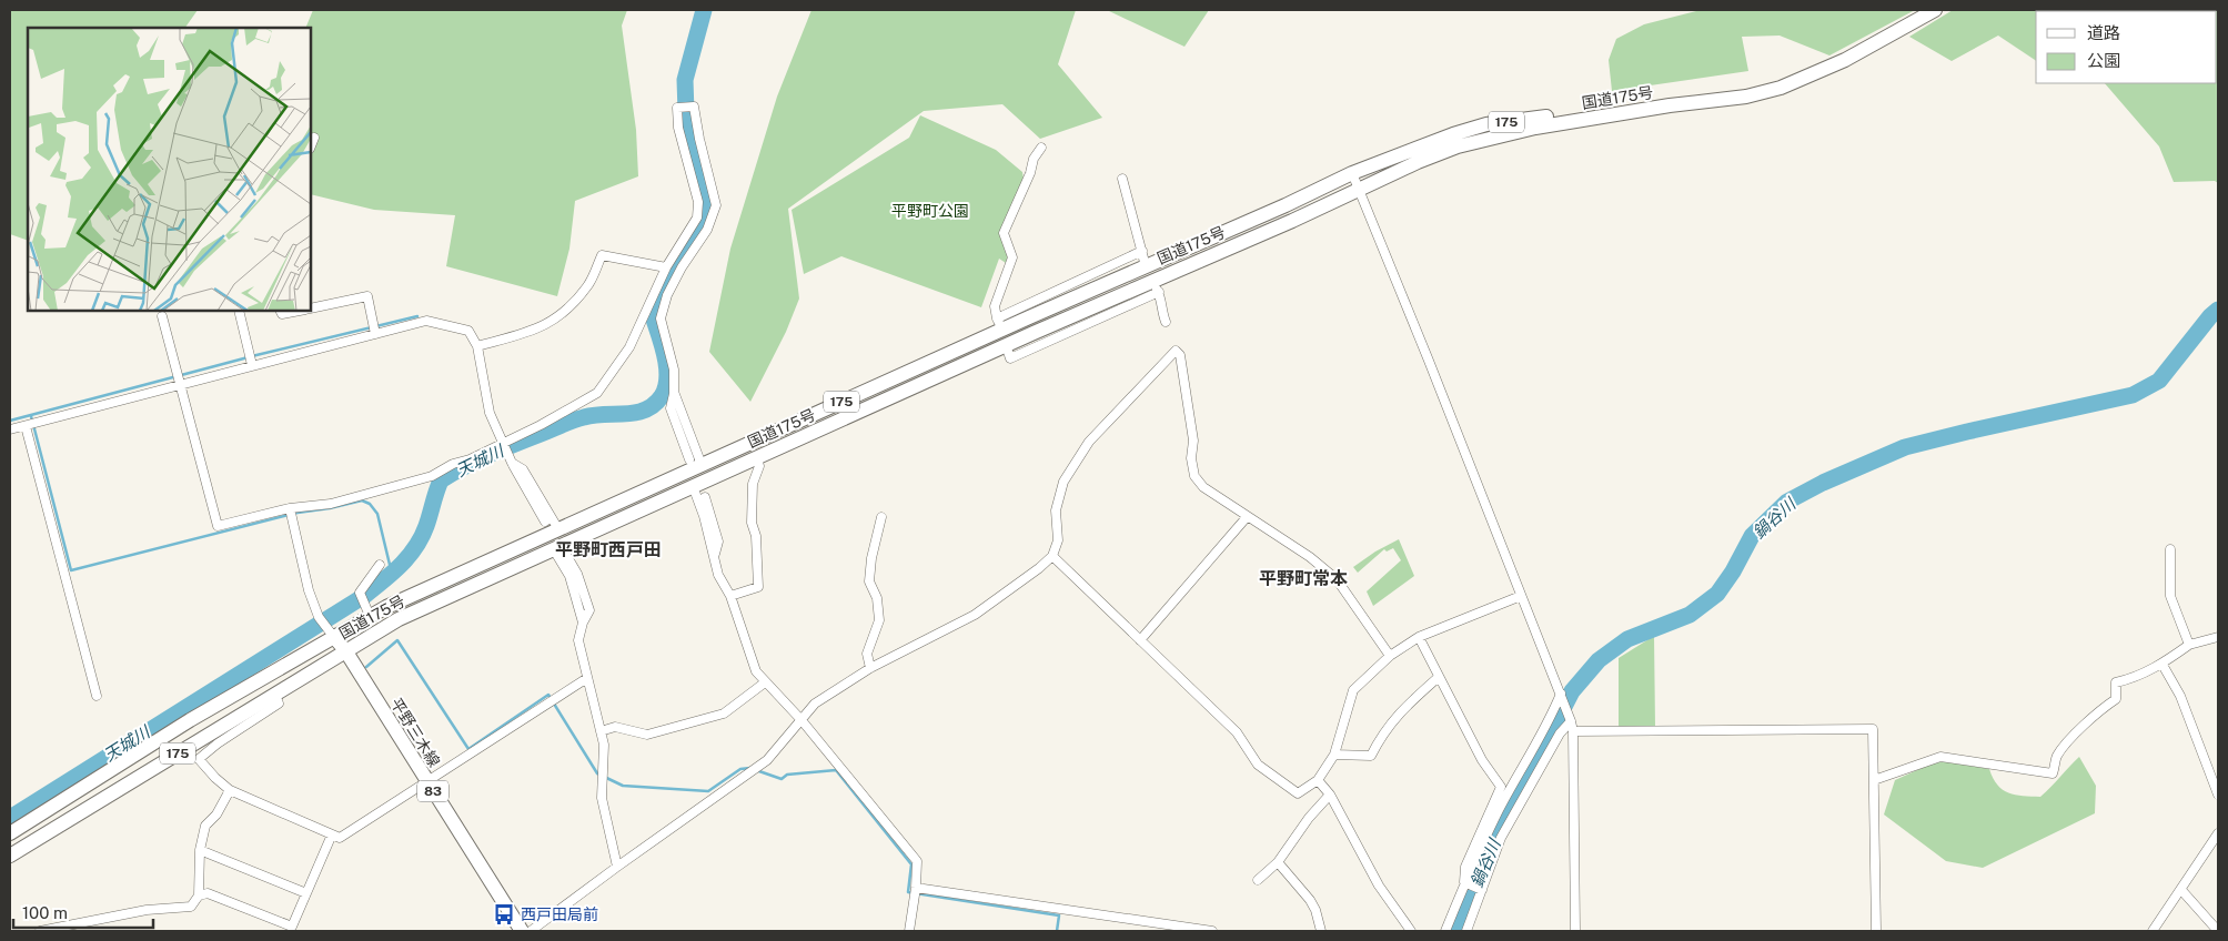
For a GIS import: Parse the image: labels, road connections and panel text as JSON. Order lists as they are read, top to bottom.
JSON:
{
  "streets": {
    "main road": [
      "国道175号",
      "175",
      "平野三木線",
      "83"
    ]
  },
  "crossings": [
    ["国道175号", "平野三木線"]
  ],
  "districts": ["平野町西戸田", "平野町常本"],
  "water": ["天城川", "鍋谷川"],
  "parks": ["平野町公園"],
  "places": {
    "bus stop": ["西戸田局前"]
  },
  "legend": ["道路", "公園"],
  "scale_bar": "100 m"
}
